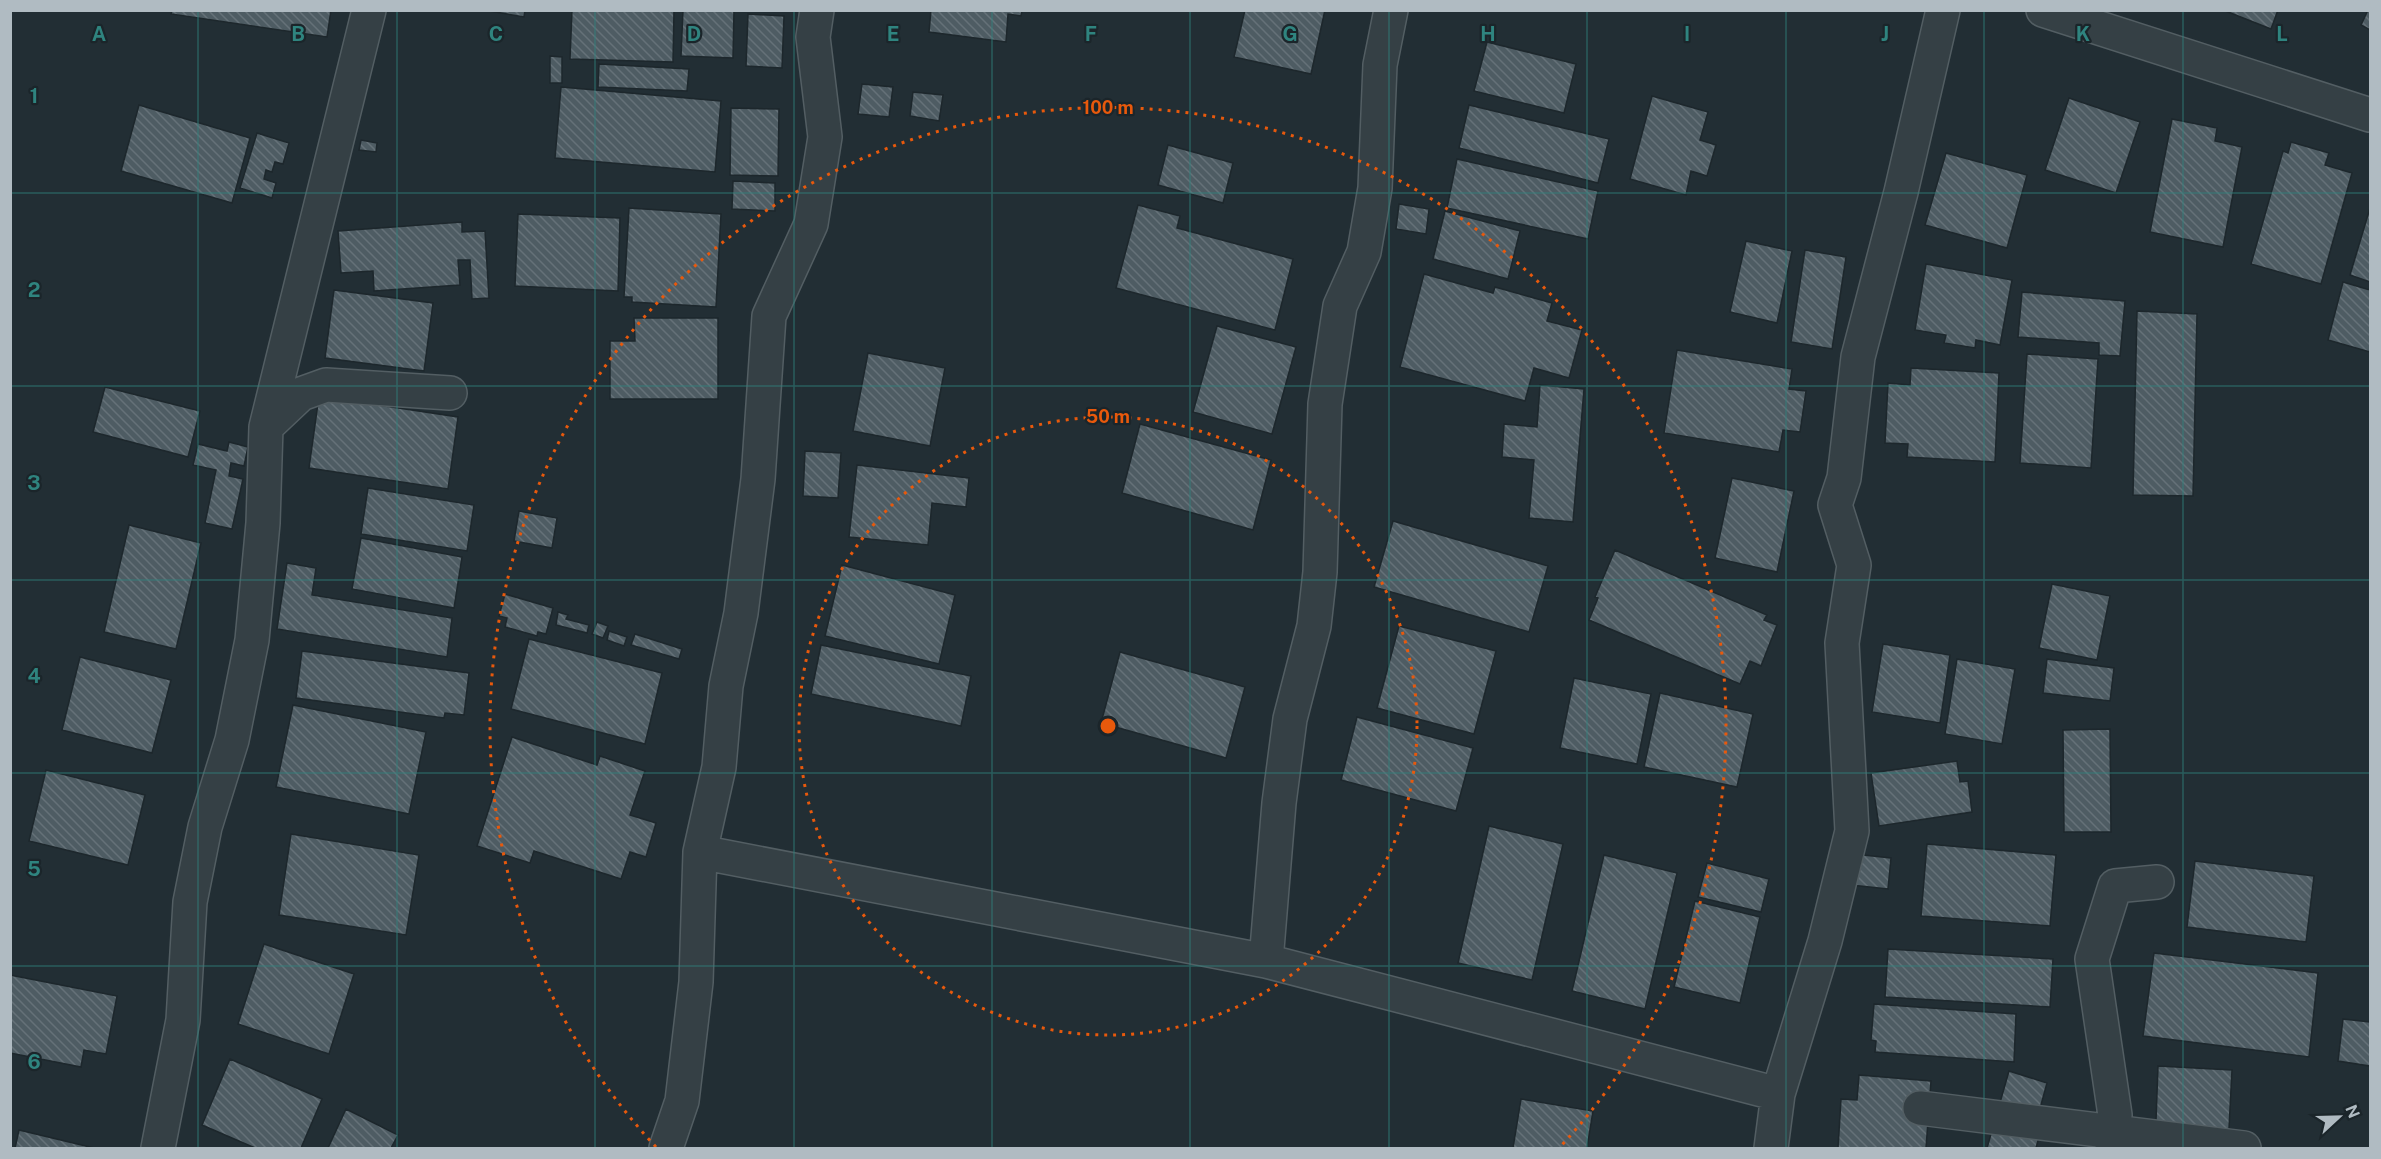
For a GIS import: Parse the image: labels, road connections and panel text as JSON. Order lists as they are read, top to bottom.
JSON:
{
  "north": "right",
  "grid": {
    "columns": [
      "A",
      "B",
      "C",
      "D",
      "E",
      "F",
      "G",
      "H",
      "I",
      "J",
      "K",
      "L"
    ],
    "rows": [
      "1",
      "2",
      "3",
      "4",
      "5",
      "6"
    ]
  },
  "rings": ["100 m", "50 m"]
}
